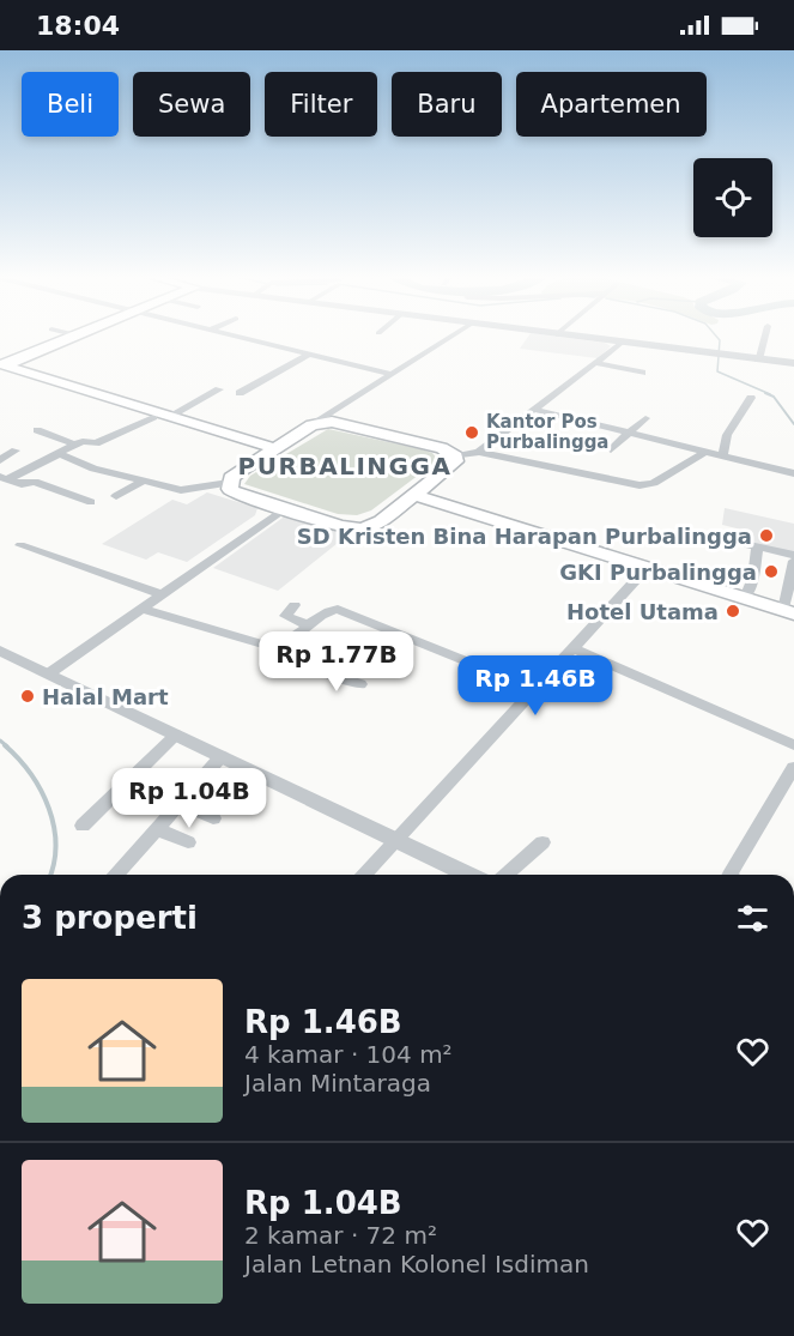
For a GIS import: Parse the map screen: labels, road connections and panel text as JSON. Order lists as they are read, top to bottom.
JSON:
{
  "districts": ["PURBALINGGA"],
  "places": [
    "Kantor Pos Purbalingga",
    "SD Kristen Bina Harapan Purbalingga",
    "GKI Purbalingga",
    "Hotel Utama",
    "Halal Mart"
  ],
  "page": {
    "status": "18:04",
    "chip": [
      "Beli",
      "Sewa",
      "Filter",
      "Baru",
      "Apartemen"
    ],
    "price": ["Rp 1.77B", "Rp 1.46B", "Rp 1.04B"],
    "heading": "3 properti",
    "list": [
      {
        "name": "Rp 1.46B",
        "note": "4 kamar · 104 m² · Jalan Mintaraga"
      },
      {
        "name": "Rp 1.04B",
        "note": "2 kamar · 72 m² · Jalan Letnan Kolonel Isdiman"
      }
    ]
  }
}
